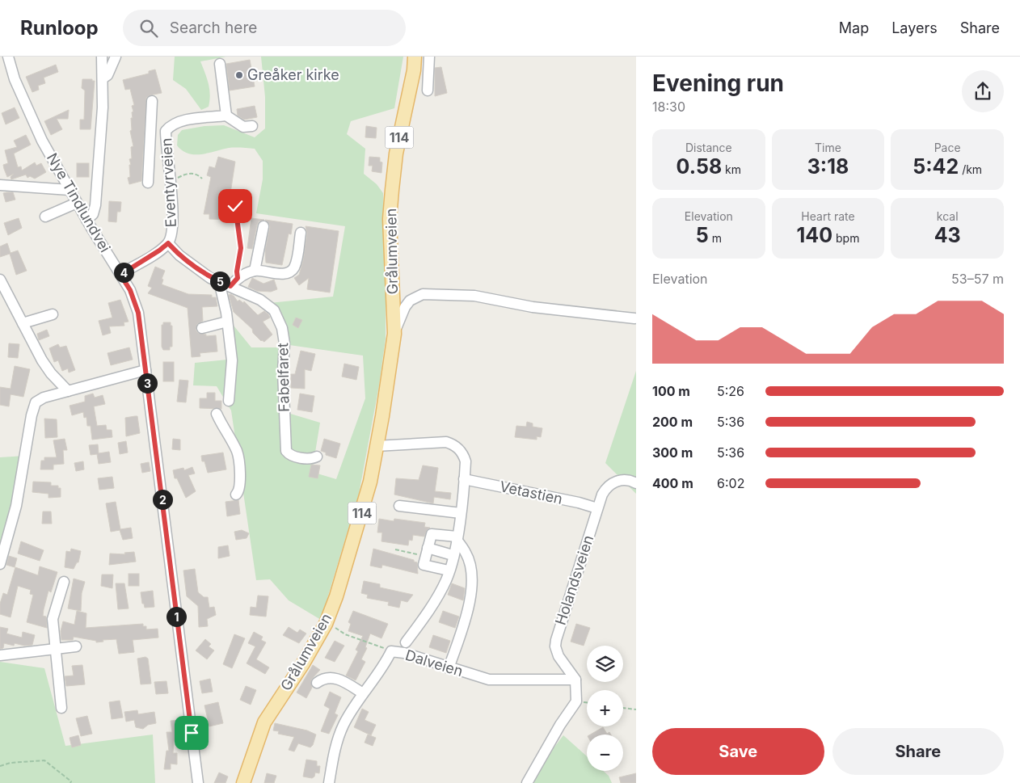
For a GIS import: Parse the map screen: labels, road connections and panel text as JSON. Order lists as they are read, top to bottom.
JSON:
{
  "streets": {
    "main road": ["114", "Grålumveien"],
    "street": [
      "Eventyrveien",
      "Nye Tindlundvei",
      "Fabelfaret",
      "Vetastien",
      "Holandsveien",
      "Dalveien"
    ]
  },
  "crossings": [
    ["Eventyrveien", "Nye Tindlundvei"],
    ["Eventyrveien", "Fabelfaret"],
    ["Vetastien", "Holandsveien"],
    ["Holandsveien", "Dalveien"]
  ],
  "places": ["Greåker kirke"],
  "page": {
    "header": "Runloop",
    "search": "Search here",
    "nav": ["Map", "Layers", "Share"],
    "heading": ["Evening run", "18:30"],
    "stats": [
      ["Distance", "0.58 km"],
      ["Time", "3:18"],
      ["Pace", "5:42 /km"],
      ["Elevation", "5 m"],
      ["Heart rate", "140 bpm"],
      ["kcal", "43"]
    ],
    "pins": [
      "4",
      "5",
      "3",
      "2",
      "1"
    ],
    "chart": ["Elevation", "53–57 m"],
    "list": [
      {
        "name": "100 m",
        "note": "5:26"
      },
      {
        "name": "200 m",
        "note": "5:36"
      },
      {
        "name": "300 m",
        "note": "5:36"
      },
      {
        "name": "400 m",
        "note": "6:02"
      }
    ],
    "map_buttons": ["+", "−"],
    "buttons": ["Save", "Share"]
  }
}
